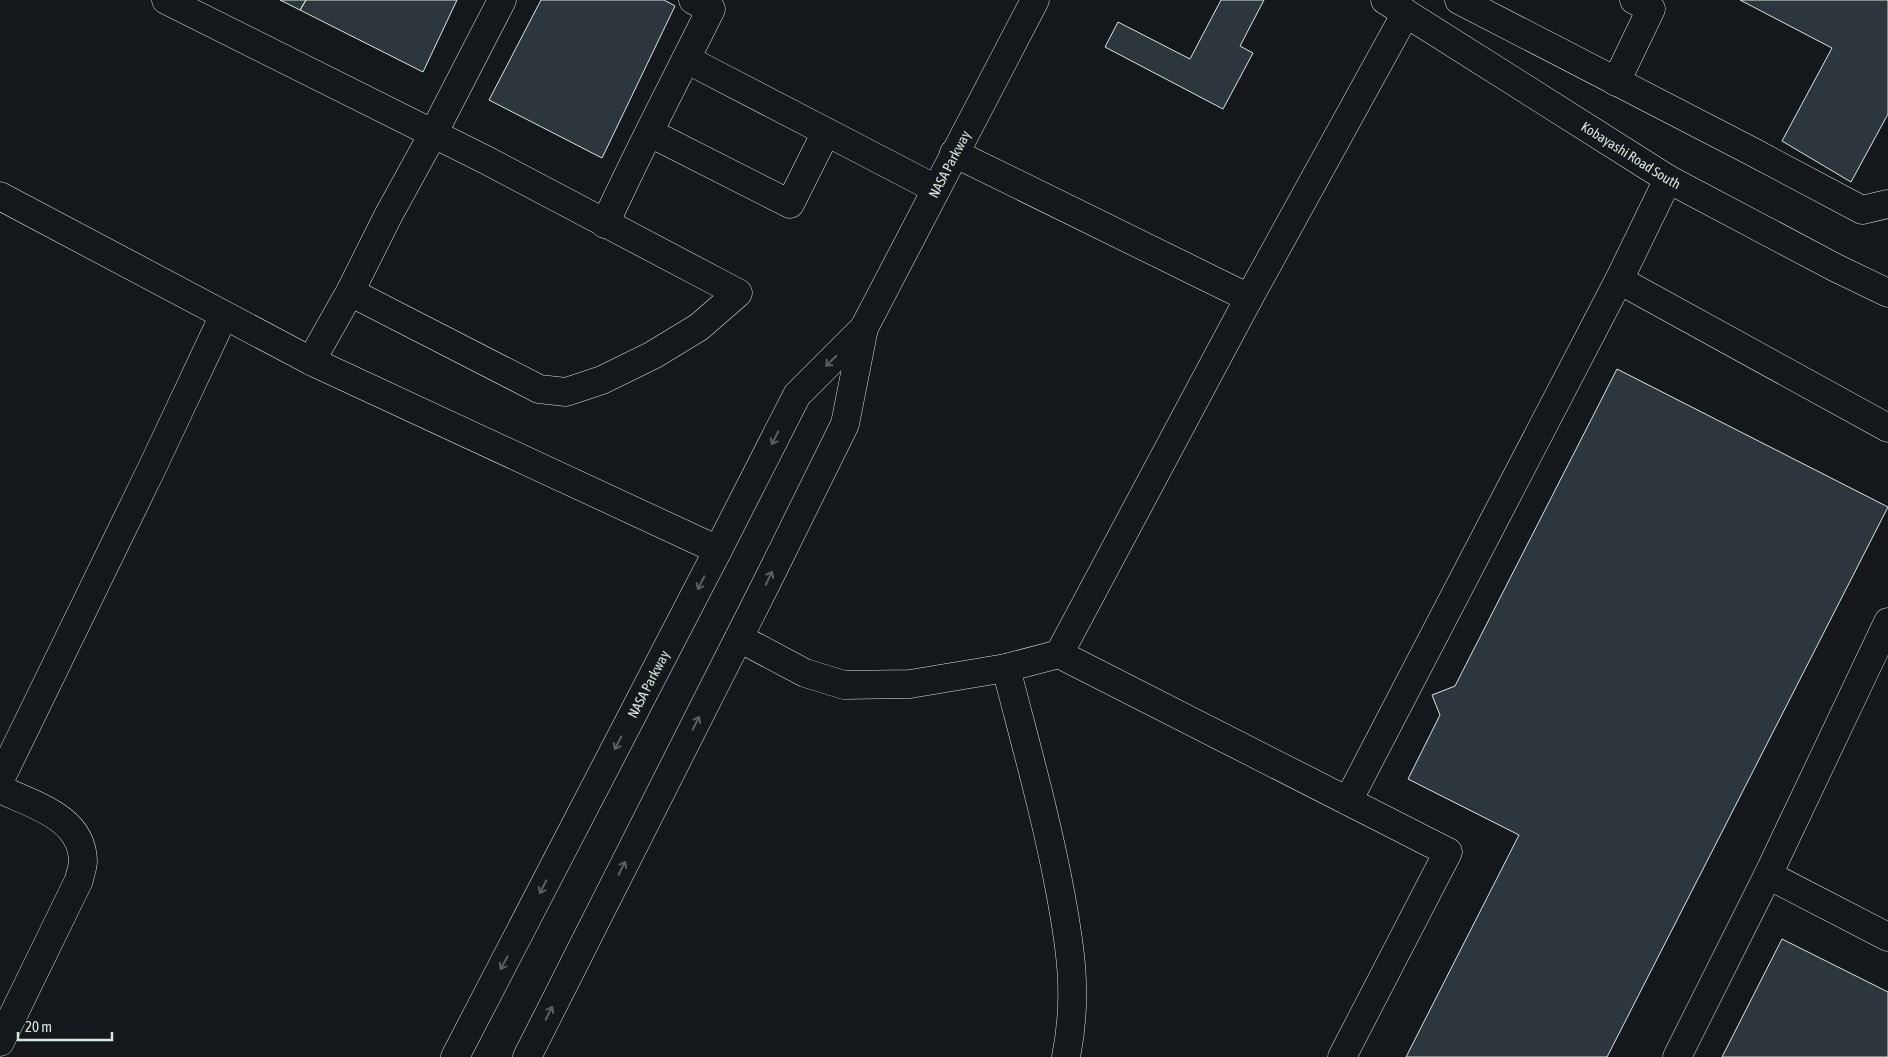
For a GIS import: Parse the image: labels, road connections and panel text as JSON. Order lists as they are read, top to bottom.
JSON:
{
  "streets": {
    "main road": ["Kobayashi Road South", "NASA Parkway"]
  },
  "scale_bar": "20 m"
}
